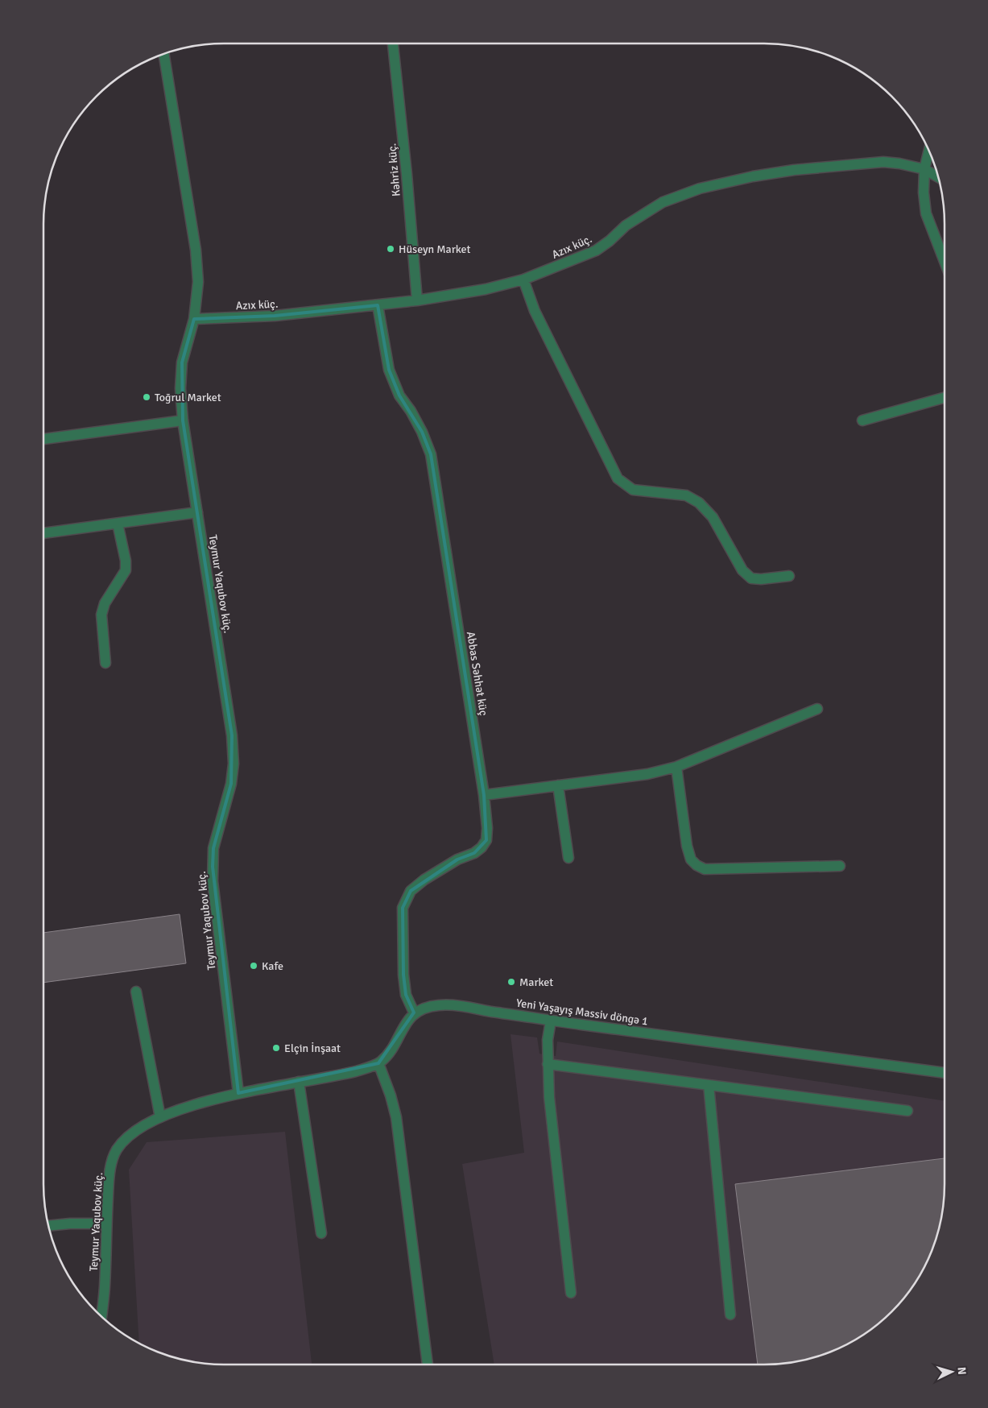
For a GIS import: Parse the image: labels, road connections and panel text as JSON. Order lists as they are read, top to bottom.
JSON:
{
  "streets": {
    "street": [
      "Kəhriz küç.",
      "Azıx küç.",
      "Teymur Yaqubov küç.",
      "Abbas Səhhət küç",
      "Yeni Yaşayış Massiv döngə 1"
    ]
  },
  "crossings": [
    ["Kəhriz küç.", "Azıx küç."],
    ["Azıx küç.", "Teymur Yaqubov küç."],
    ["Azıx küç.", "Abbas Səhhət küç"],
    ["Abbas Səhhət küç", "Yeni Yaşayış Massiv döngə 1"]
  ],
  "places": [
    "Hüseyn Market",
    "Toğrul Market",
    "Kafe",
    "Market",
    "Elçin İnşaat"
  ],
  "north": "right"
}
